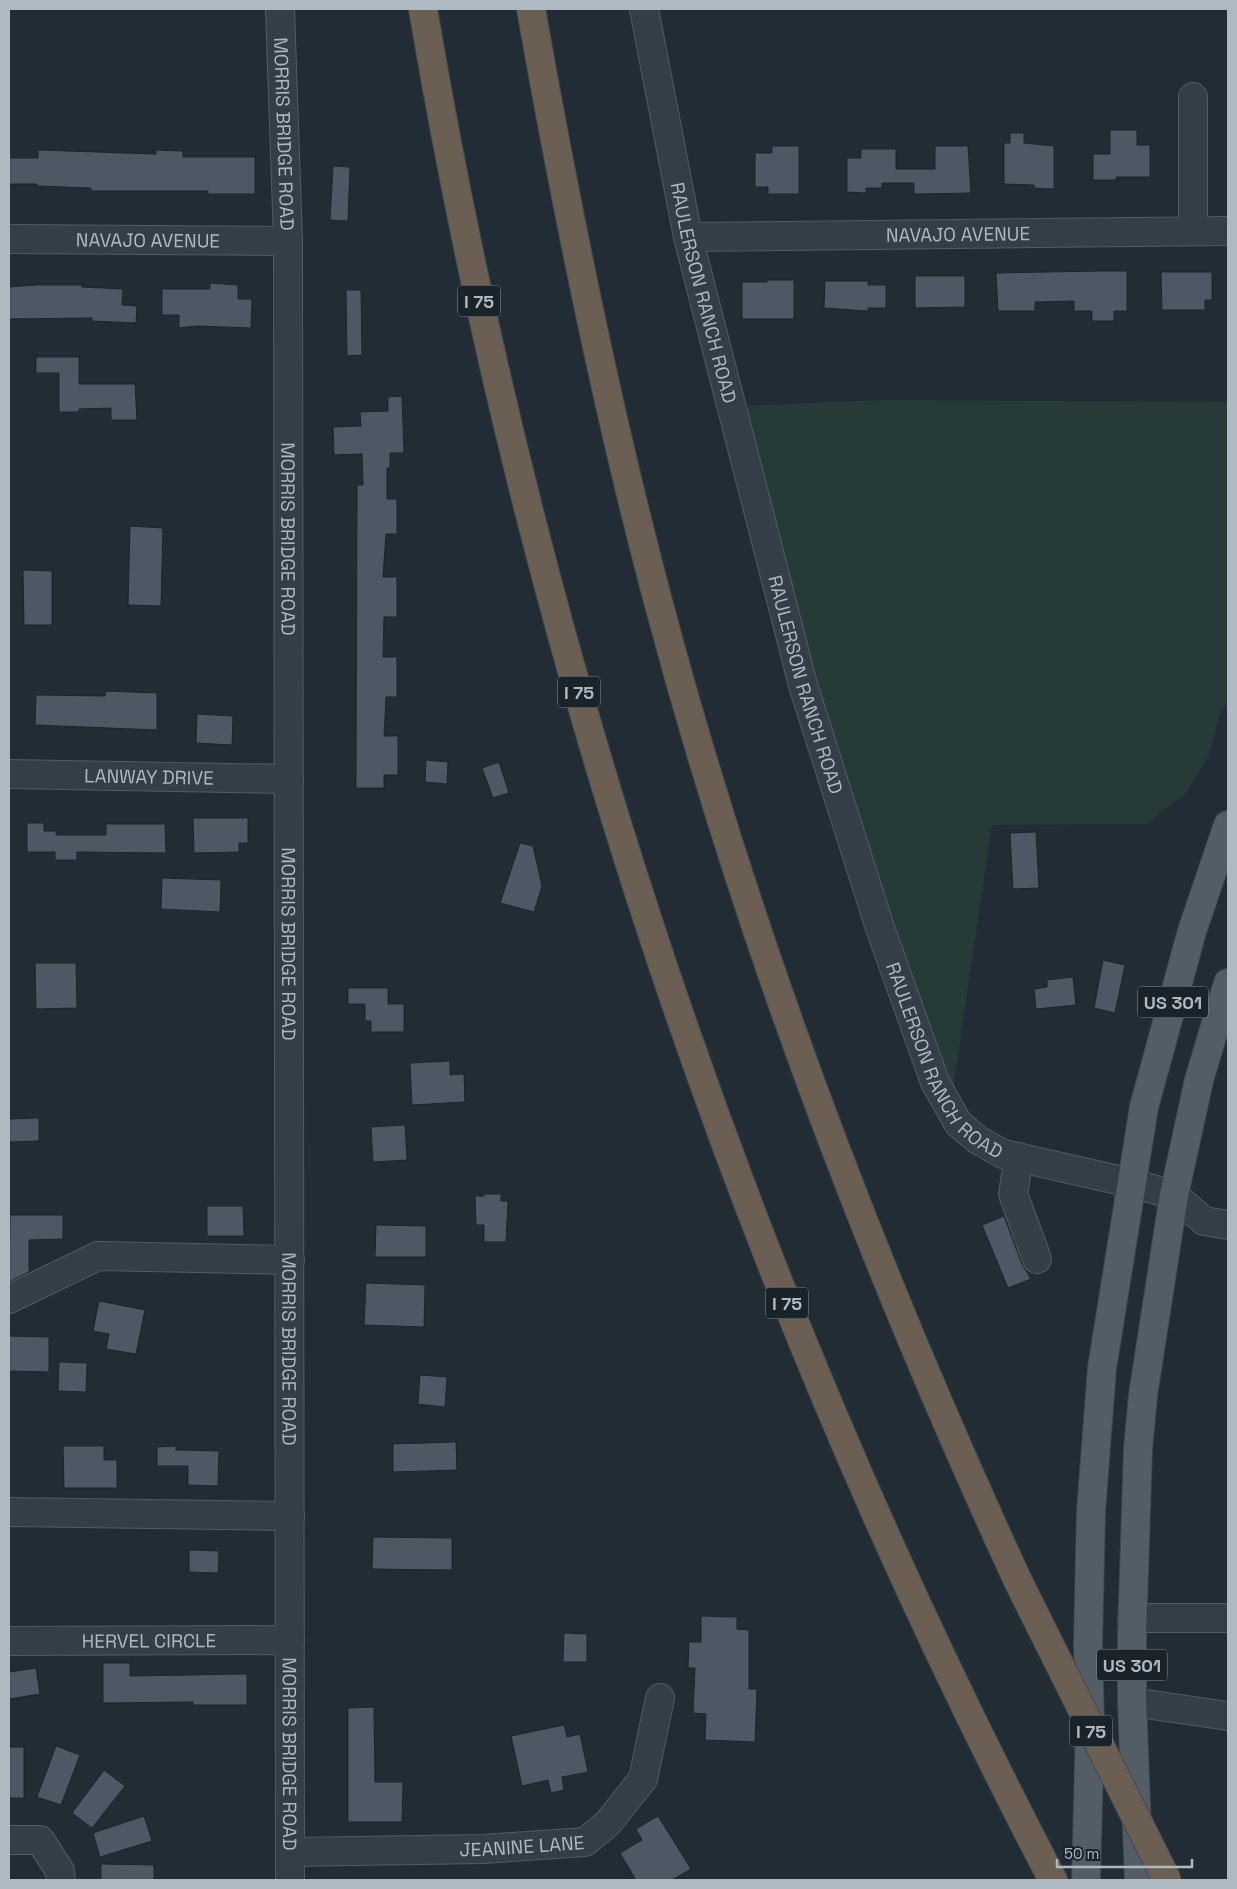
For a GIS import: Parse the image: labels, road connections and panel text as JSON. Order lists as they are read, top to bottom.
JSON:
{
  "streets": {
    "highway": ["I 75"],
    "main road": ["US 301"],
    "street": [
      "MORRIS BRIDGE ROAD",
      "NAVAJO AVENUE",
      "RAULERSON RANCH ROAD",
      "LANWAY DRIVE",
      "HERVEL CIRCLE",
      "JEANINE LANE"
    ]
  },
  "crossings": [
    ["MORRIS BRIDGE ROAD", "NAVAJO AVENUE"],
    ["MORRIS BRIDGE ROAD", "LANWAY DRIVE"],
    ["MORRIS BRIDGE ROAD", "HERVEL CIRCLE"],
    ["MORRIS BRIDGE ROAD", "JEANINE LANE"],
    ["NAVAJO AVENUE", "RAULERSON RANCH ROAD"],
    ["RAULERSON RANCH ROAD", "US 301"]
  ],
  "scale_bar": "50 m"
}
